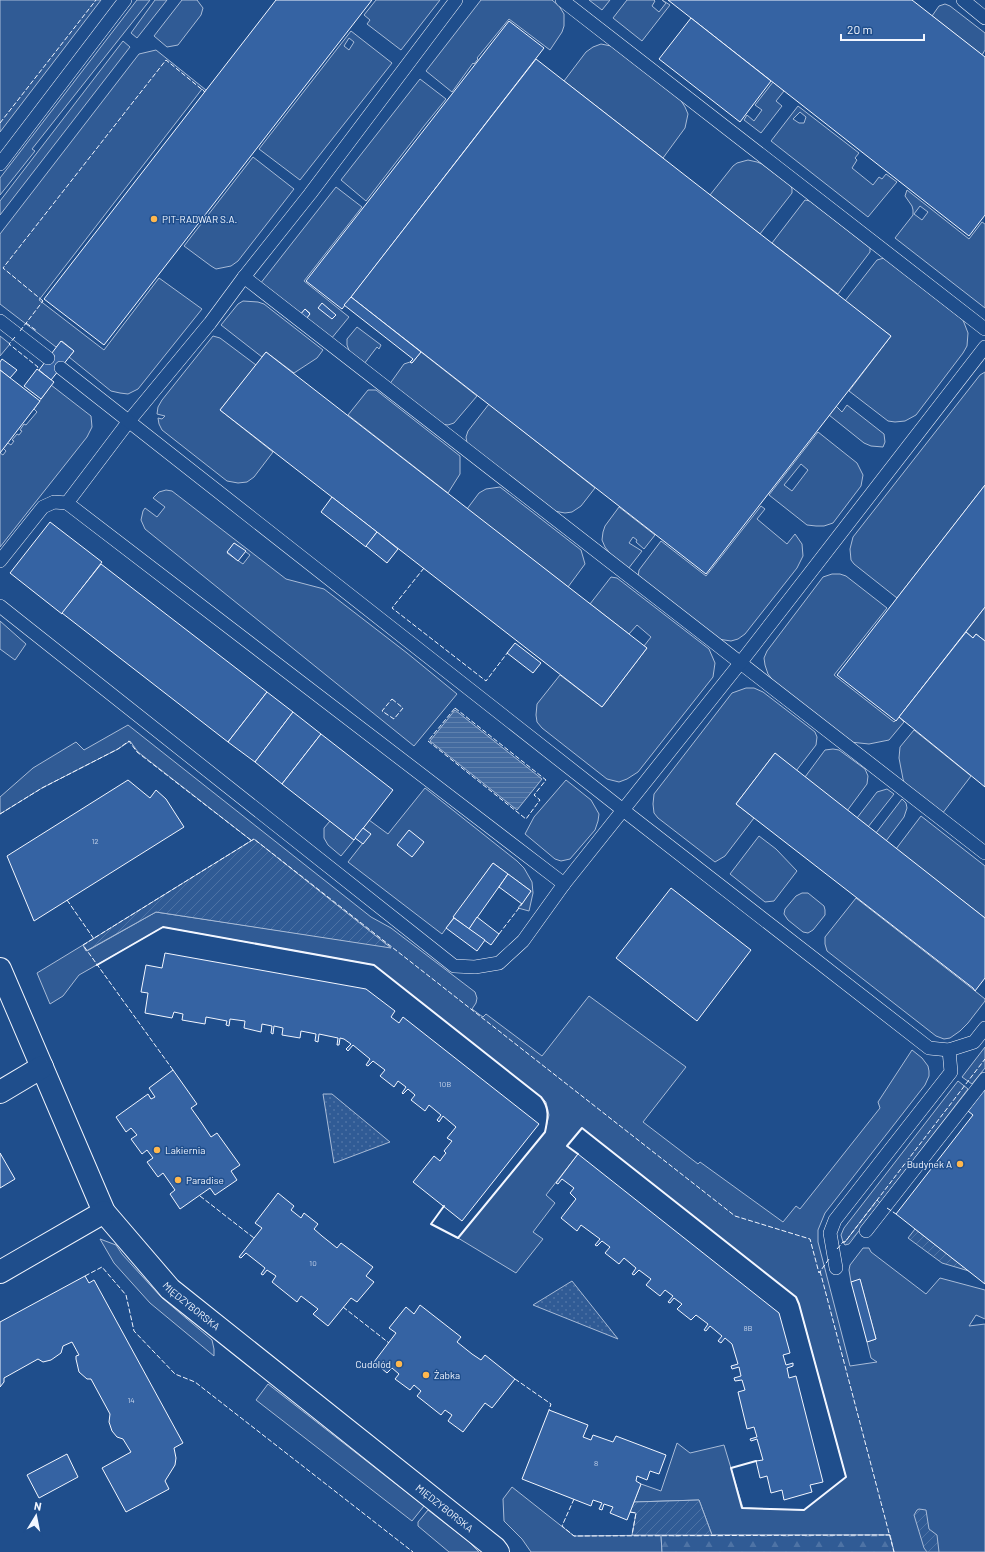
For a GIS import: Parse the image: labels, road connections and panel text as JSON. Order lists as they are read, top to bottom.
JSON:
{
  "streets": {
    "street": ["MIĘDZYBORSKA"]
  },
  "places": [
    "PIT-RADWAR S.A.",
    "Lakiernia",
    "Budynek A",
    "Paradise",
    "Cudolód",
    "Żabka"
  ],
  "house_numbers": [
    "12",
    "10B",
    "10",
    "8B",
    "14",
    "8"
  ],
  "scale_bar": "20 m",
  "north": "top"
}
